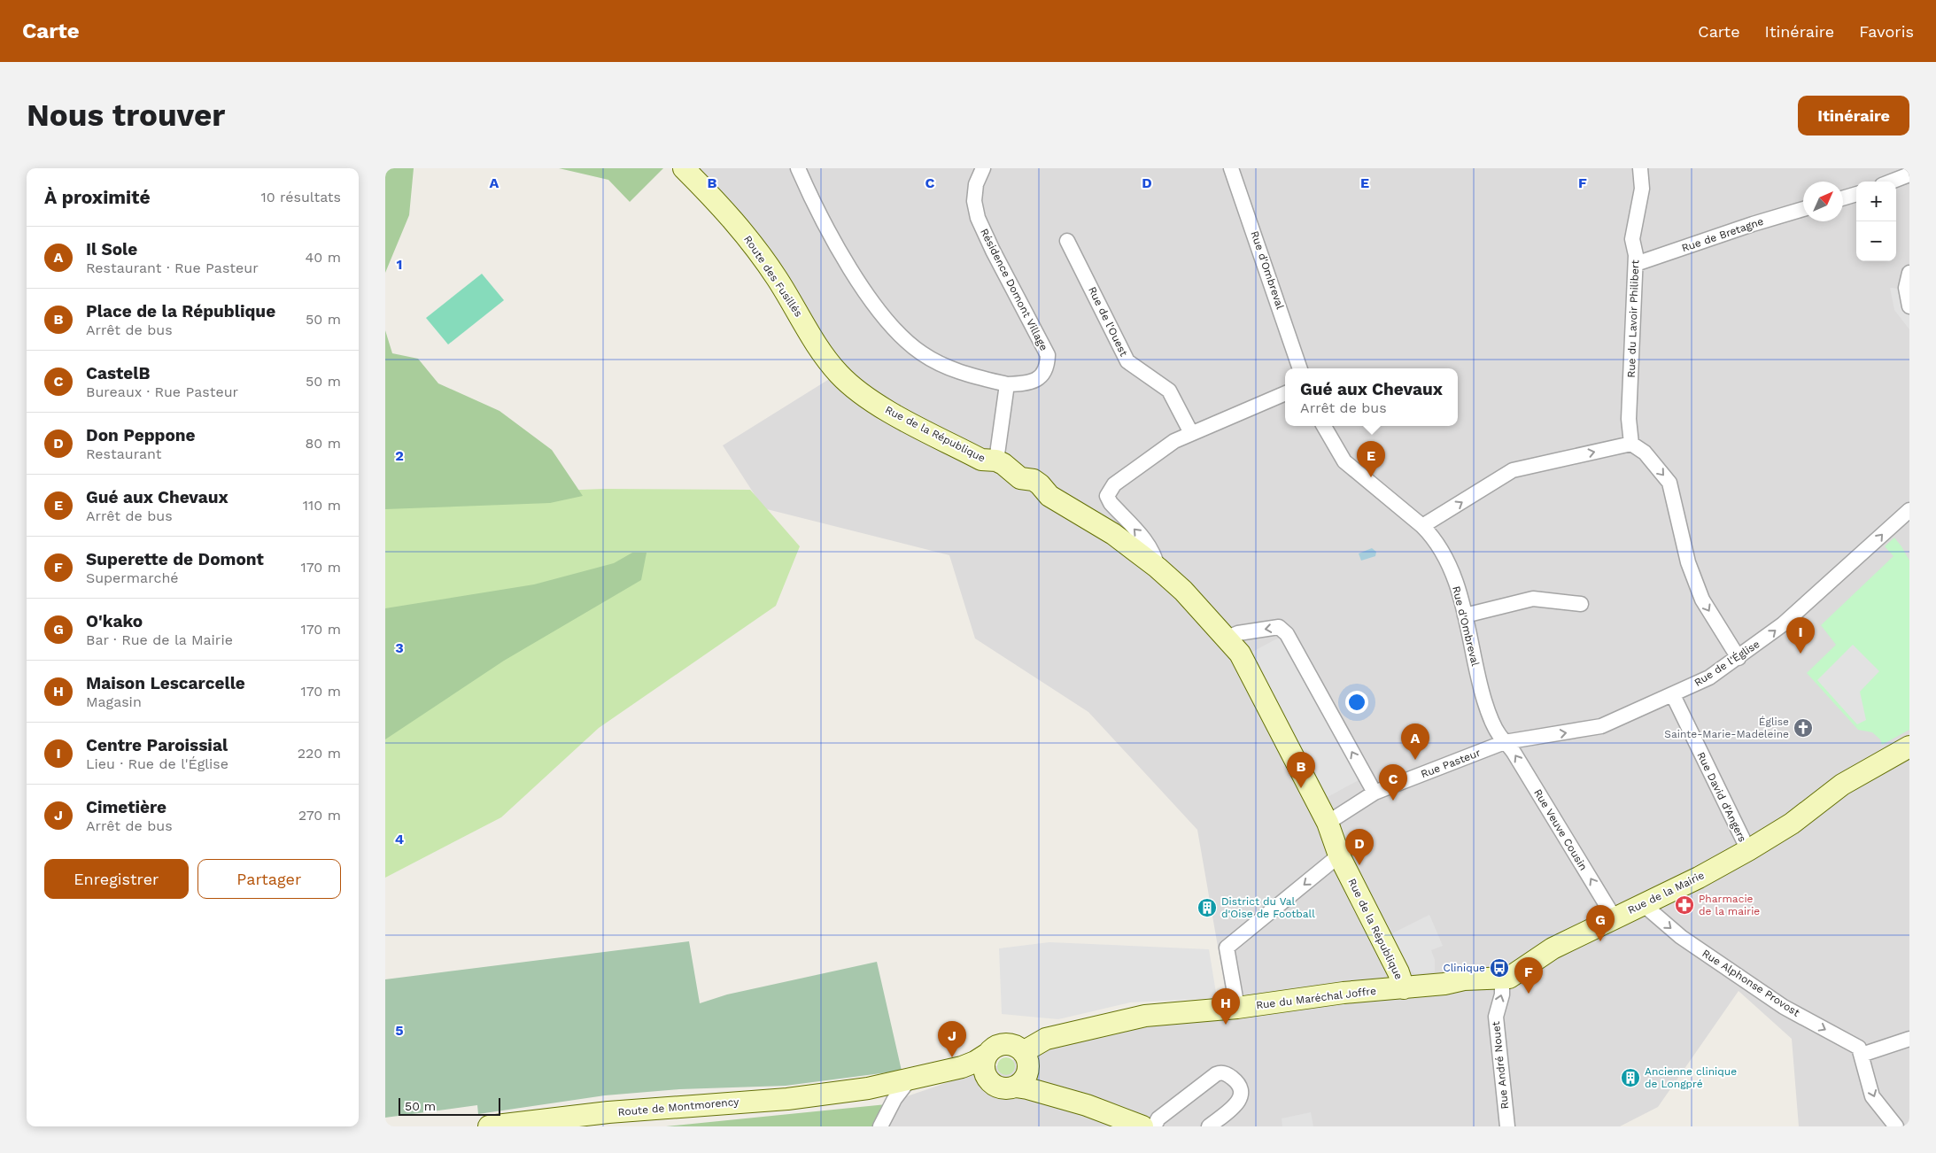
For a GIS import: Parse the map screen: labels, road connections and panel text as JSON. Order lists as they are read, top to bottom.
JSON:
{
  "streets": {
    "street": [
      "Rue de Bretagne",
      "Rue d'Ombreval",
      "Route des Fusillés",
      "Résidence Domont Village",
      "Rue du Lavoir Philibert",
      "Rue de l'Ouest",
      "Rue de la République",
      "Rue de l'Église",
      "Rue Pasteur",
      "Rue David d'Angers",
      "Rue Veuve Cousin",
      "Rue de la Mairie",
      "Rue Alphonse Provost",
      "Rue du Maréchal Joffre",
      "Rue André Nouet",
      "Route de Montmorency"
    ]
  },
  "crossings": [
    ["Rue de Bretagne", "Rue du Lavoir Philibert"],
    ["Rue d'Ombreval", "Rue de l'Église"],
    ["Rue d'Ombreval", "Rue Pasteur"],
    ["Rue d'Ombreval", "Rue Veuve Cousin"],
    ["Route des Fusillés", "Rue de la République"],
    ["Rue de la République", "Rue Pasteur"],
    ["Rue de la République", "Rue de la Mairie"],
    ["Rue de la République", "Rue du Maréchal Joffre"],
    ["Rue de l'Église", "Rue Pasteur"],
    ["Rue de l'Église", "Rue David d'Angers"],
    ["Rue de l'Église", "Rue Veuve Cousin"],
    ["Rue Pasteur", "Rue Veuve Cousin"],
    ["Rue David d'Angers", "Rue de la Mairie"],
    ["Rue Veuve Cousin", "Rue de la Mairie"],
    ["Rue de la Mairie", "Rue Alphonse Provost"],
    ["Rue de la Mairie", "Rue du Maréchal Joffre"],
    ["Rue de la Mairie", "Rue André Nouet"],
    ["Rue du Maréchal Joffre", "Route de Montmorency"]
  ],
  "one_way": [
    "Rue de l'Église",
    "Rue Veuve Cousin",
    "Rue Alphonse Provost",
    "Rue André Nouet"
  ],
  "places": {
    "church": ["Église Sainte-Marie-Madeleine"],
    "pharmacy": ["Pharmacie de la mairie"],
    "building": ["District du Val d'Oise de Football", "Ancienne clinique de Longpré"],
    "bus stop": ["Clinique"]
  },
  "scale_bar": "50 m",
  "north": "top right",
  "page": {
    "header": "Carte",
    "nav": ["Carte", "Itinéraire", "Favoris"],
    "buttons": [
      "Itinéraire",
      ["Enregistrer", "Partager"]
    ],
    "title": "Nous trouver",
    "heading": ["À proximité", "10 résultats"],
    "map_buttons": ["+", "−"],
    "list": [
      {
        "mark": "A",
        "name": "Il Sole",
        "note": "Restaurant · Rue Pasteur",
        "value": "40 m"
      },
      {
        "mark": "B",
        "name": "Place de la République",
        "note": "Arrêt de bus",
        "value": "50 m"
      },
      {
        "mark": "C",
        "name": "CastelB",
        "note": "Bureaux · Rue Pasteur",
        "value": "50 m"
      },
      {
        "mark": "D",
        "name": "Don Peppone",
        "note": "Restaurant",
        "value": "80 m"
      },
      {
        "mark": "E",
        "name": "Gué aux Chevaux",
        "note": "Arrêt de bus",
        "value": "110 m"
      },
      {
        "mark": "F",
        "name": "Superette de Domont",
        "note": "Supermarché",
        "value": "170 m"
      },
      {
        "mark": "G",
        "name": "O'kako",
        "note": "Bar · Rue de la Mairie",
        "value": "170 m"
      },
      {
        "mark": "H",
        "name": "Maison Lescarcelle",
        "note": "Magasin",
        "value": "170 m"
      },
      {
        "mark": "I",
        "name": "Centre Paroissial",
        "note": "Lieu · Rue de l'Église",
        "value": "220 m"
      },
      {
        "mark": "J",
        "name": "Cimetière",
        "note": "Arrêt de bus",
        "value": "270 m"
      }
    ],
    "popup": ["Gué aux Chevaux", "Arrêt de bus"],
    "pins": [
      "E",
      "I",
      "A",
      "B",
      "C",
      "D",
      "G",
      "F",
      "H",
      "J"
    ],
    "scale": "50 m"
  },
  "grid": {
    "columns": [
      "A",
      "B",
      "C",
      "D",
      "E",
      "F"
    ],
    "rows": [
      "1",
      "2",
      "3",
      "4",
      "5"
    ]
  }
}
